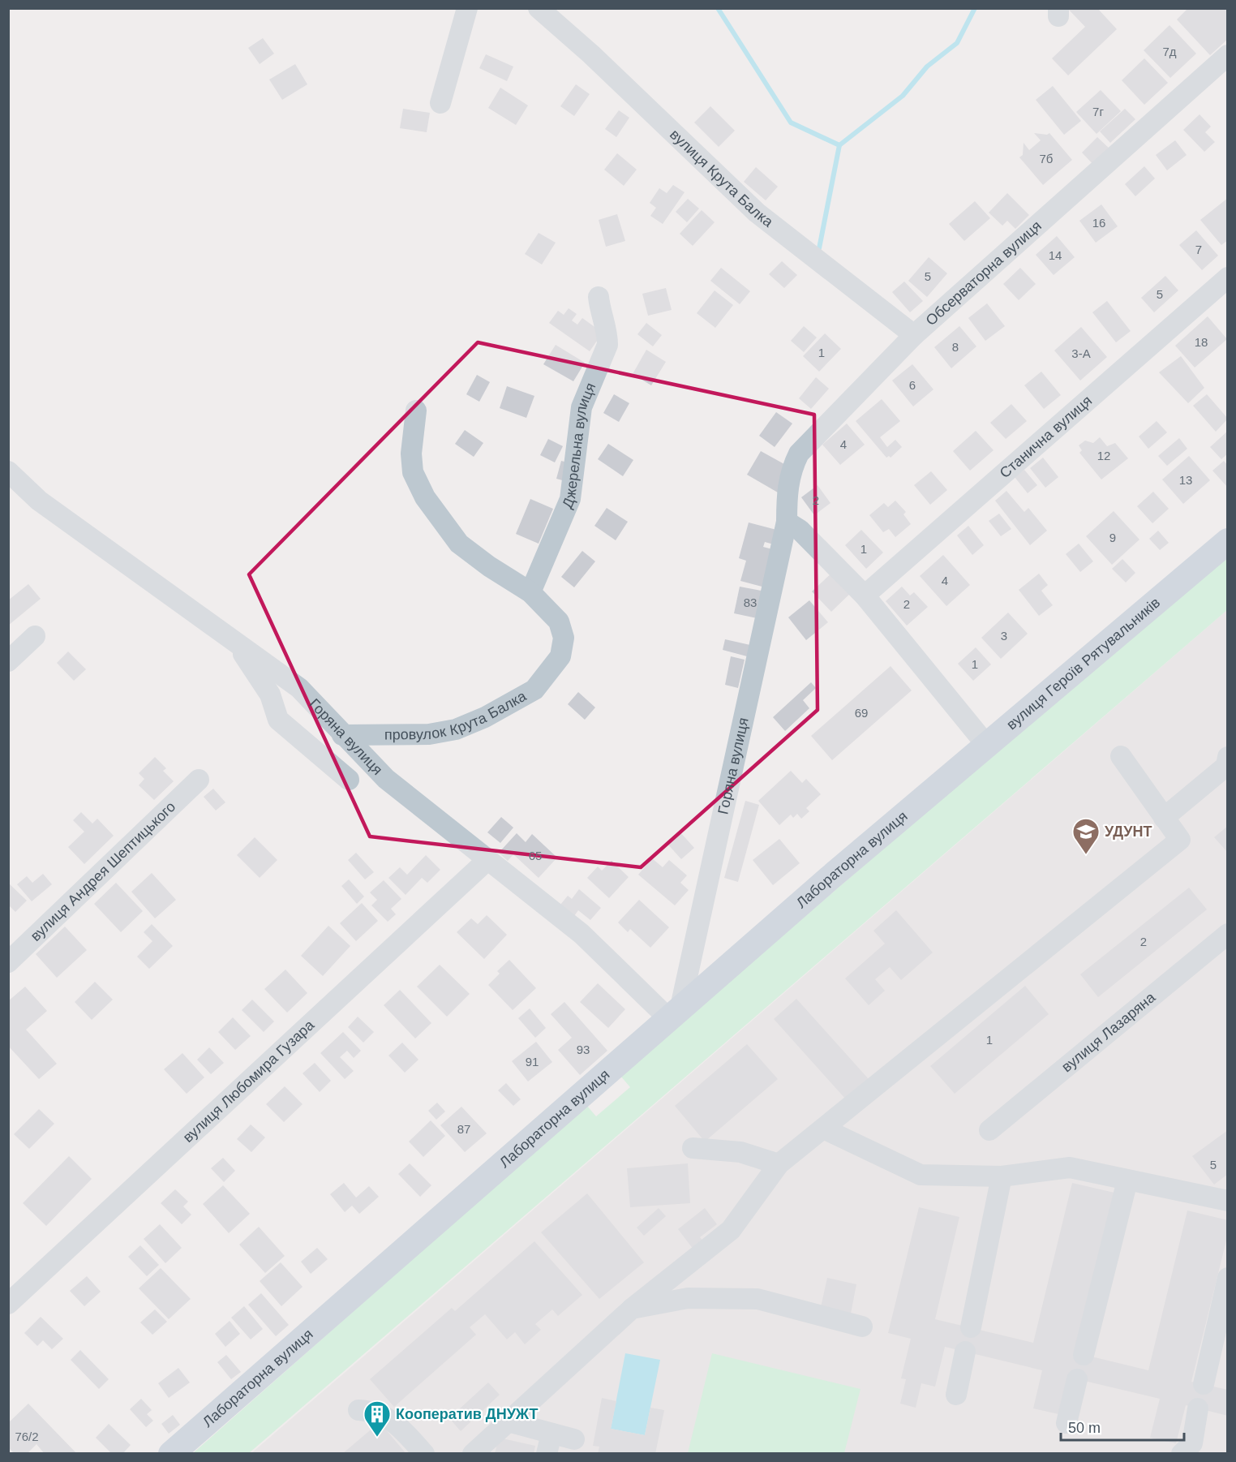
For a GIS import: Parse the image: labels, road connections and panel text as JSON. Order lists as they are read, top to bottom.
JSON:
{
  "streets": {
    "main road": ["вулиця Героїв Рятувальників", "Лабораторна вулиця"],
    "street": [
      "вулиця Крута Балка",
      "Обсерваторна вулиця",
      "Станична вулиця",
      "Джерельна вулиця",
      "провулок Крута Балка",
      "Горяна вулиця",
      "вулиця Андрея Шептицького",
      "вулиця Лазаряна",
      "вулиця Любомира Гузара"
    ]
  },
  "crossings": [
    ["вулиця Крута Балка", "Обсерваторна вулиця"],
    ["Обсерваторна вулиця", "Горяна вулиця"],
    ["Джерельна вулиця", "провулок Крута Балка"],
    ["вулиця Героїв Рятувальників", "Лабораторна вулиця"],
    ["провулок Крута Балка", "Горяна вулиця"],
    ["Горяна вулиця", "Лабораторна вулиця"],
    ["Горяна вулиця", "вулиця Любомира Гузара"]
  ],
  "places": {
    "school or university": ["УДУНТ"],
    "building": ["Кооператив ДНУЖТ"]
  },
  "house_numbers": [
    "7д",
    "7г",
    "7б",
    "16",
    "7",
    "14",
    "5",
    "5",
    "18",
    "8",
    "1",
    "3-А",
    "6",
    "4",
    "12",
    "13",
    "2",
    "9",
    "1",
    "4",
    "83",
    "2",
    "3",
    "1",
    "69",
    "65",
    "2",
    "1",
    "93",
    "91",
    "87",
    "5",
    "76/2"
  ],
  "scale_bar": "50 m"
}
